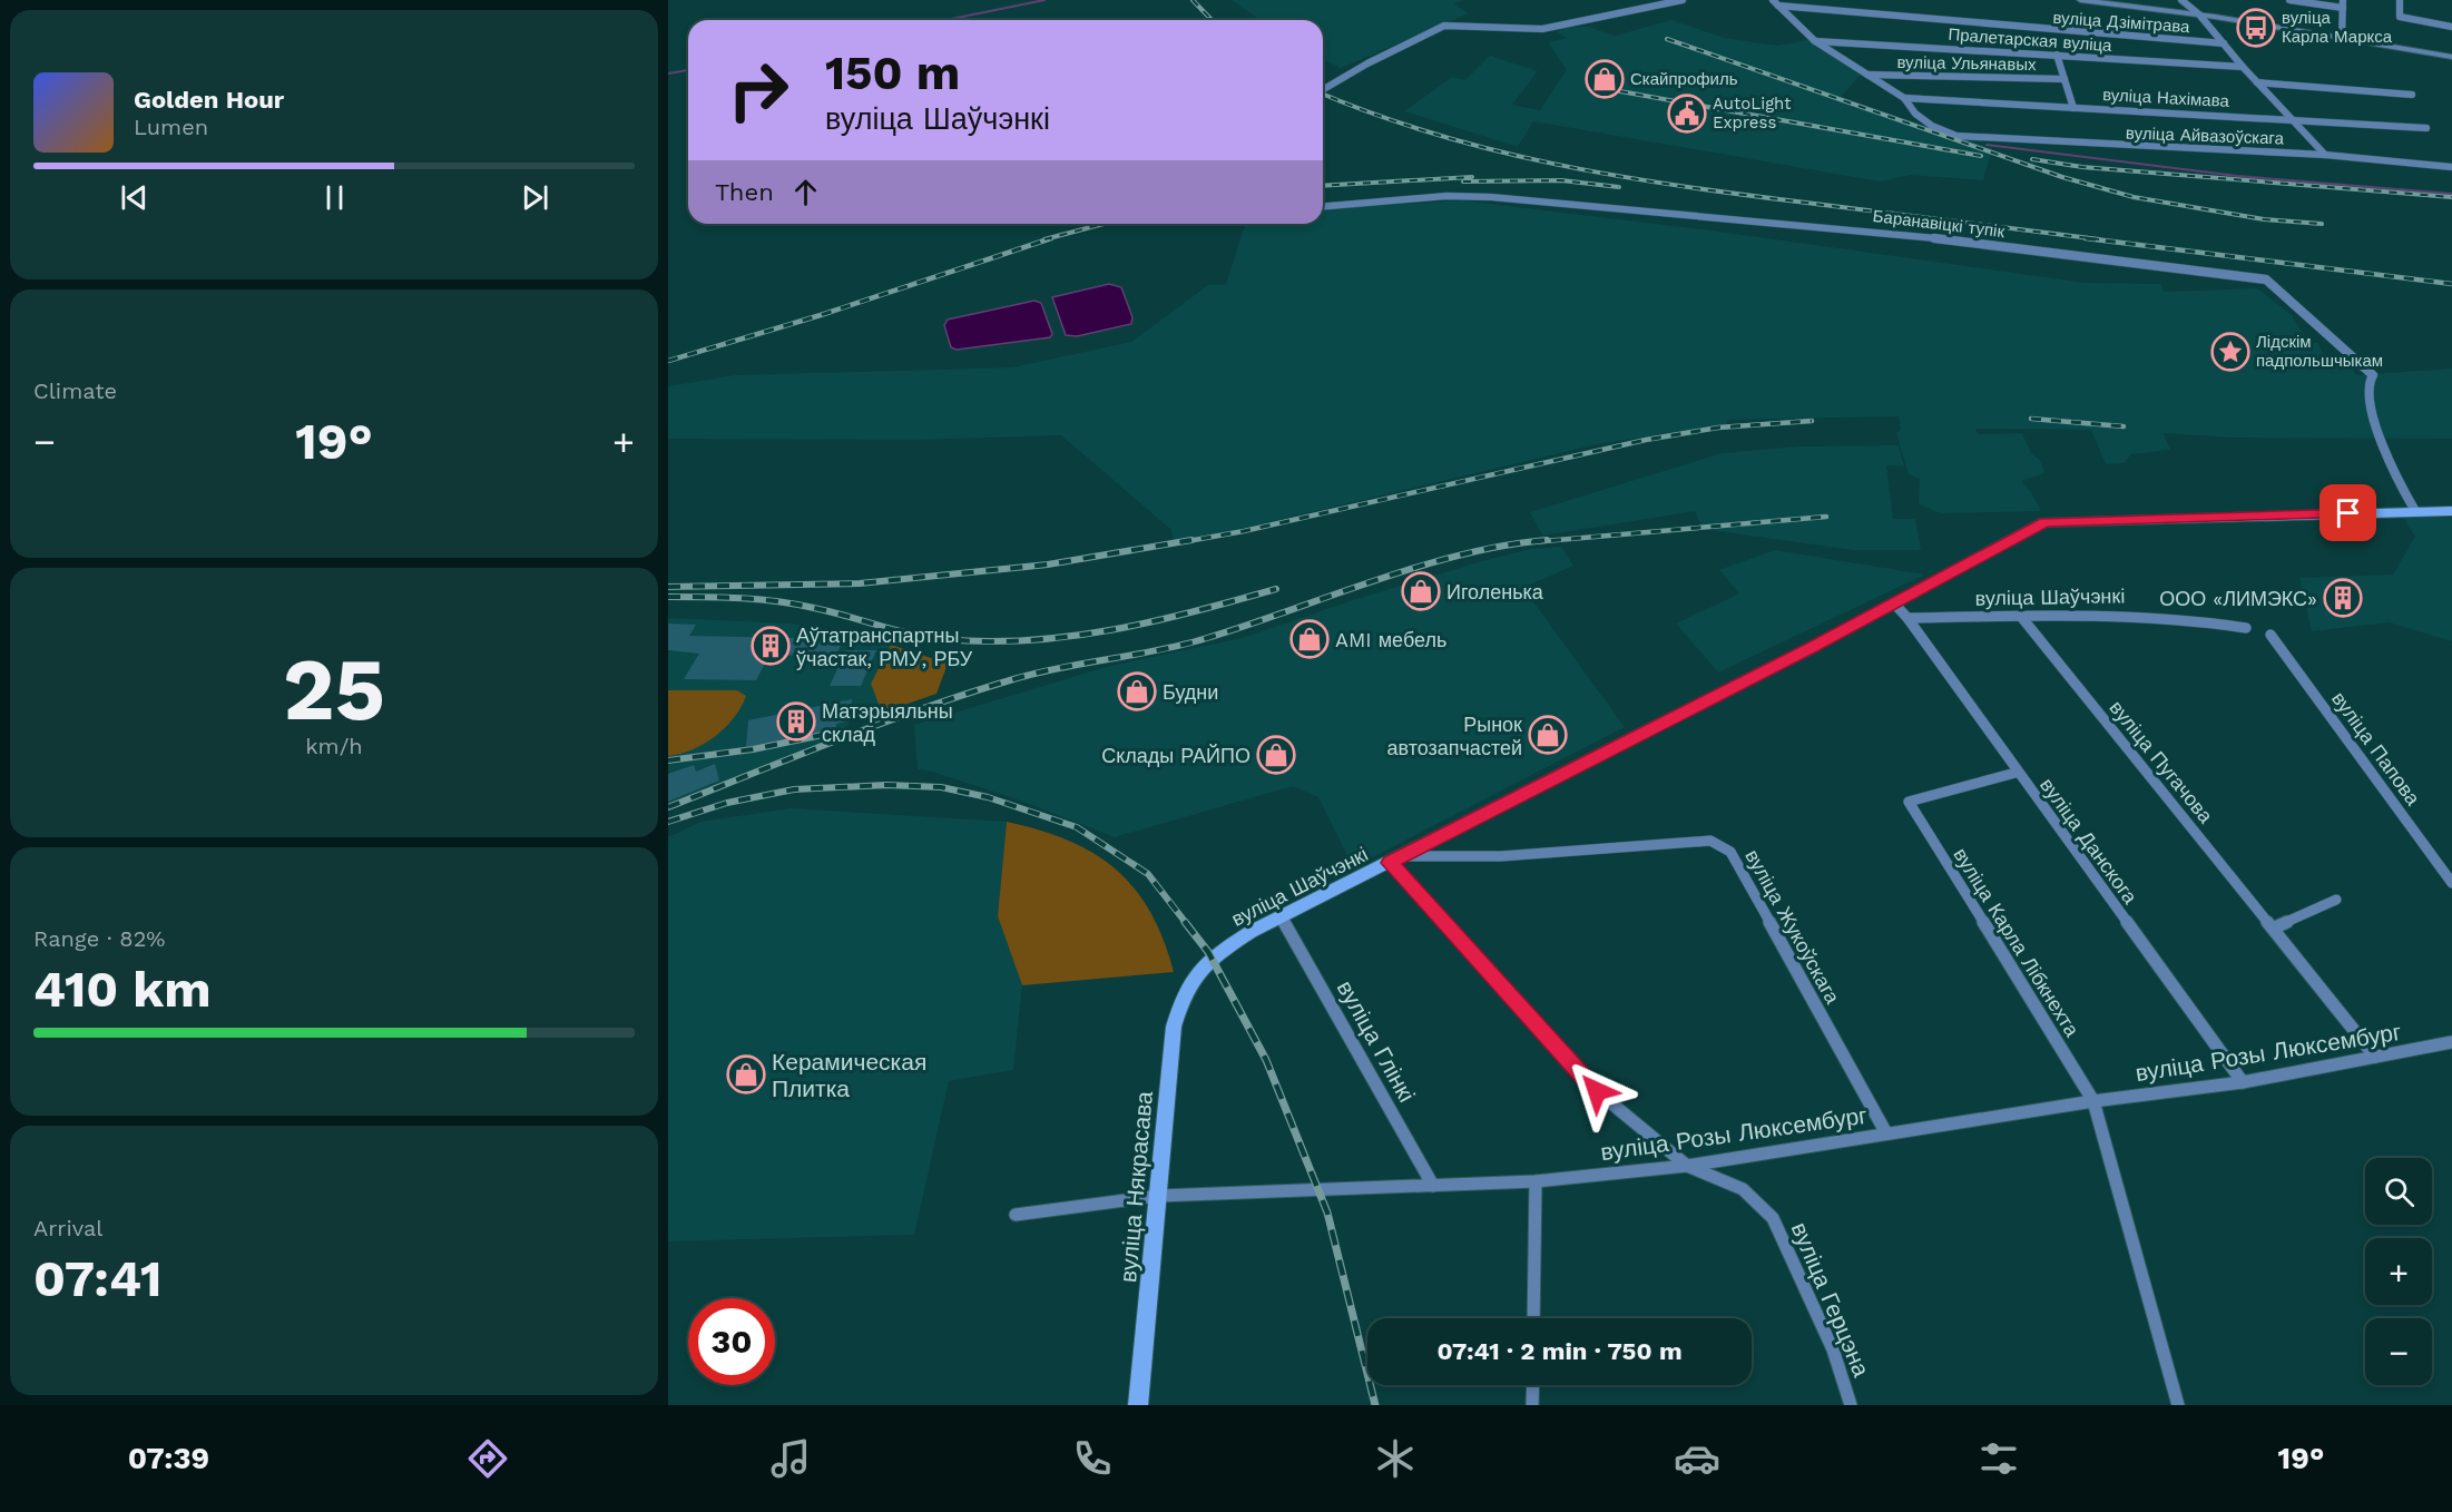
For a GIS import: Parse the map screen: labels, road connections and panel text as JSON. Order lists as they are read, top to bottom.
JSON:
{
  "streets": {
    "main road": ["вуліца Шаўчэнкі", "вуліца Някрасава"],
    "street": [
      "вуліца Дзімітрава",
      "Пралетарская вуліца",
      "вуліца Ульянавых",
      "вуліца Нахімава",
      "вуліца Айвазоўскага",
      "Баранавіцкі тупік",
      "вуліца Папова",
      "вуліца Пугачова",
      "вуліца Данскога",
      "вуліца Жукоўскага",
      "вуліца Карла Лібкнехта",
      "вуліца Глінкі",
      "вуліца Розы Люксембург",
      "вуліца Герцэна"
    ]
  },
  "crossings": [
    ["вуліца Нахімава", "вуліца Айвазоўскага"],
    ["Баранавіцкі тупік", "вуліца Шаўчэнкі"],
    ["вуліца Шаўчэнкі", "вуліца Пугачова"],
    ["вуліца Шаўчэнкі", "вуліца Данскога"],
    ["вуліца Шаўчэнкі", "вуліца Жукоўскага"],
    ["вуліца Шаўчэнкі", "вуліца Глінкі"],
    ["вуліца Шаўчэнкі", "вуліца Някрасава"],
    ["вуліца Шаўчэнкі", "вуліца Герцэна"],
    ["вуліца Пугачова", "вуліца Розы Люксембург"],
    ["вуліца Данскога", "вуліца Карла Лібкнехта"],
    ["вуліца Данскога", "вуліца Розы Люксембург"],
    ["вуліца Жукоўскага", "вуліца Розы Люксембург"],
    ["вуліца Жукоўскага", "вуліца Герцэна"],
    ["вуліца Карла Лібкнехта", "вуліца Розы Люксембург"],
    ["вуліца Глінкі", "вуліца Розы Люксембург"],
    ["вуліца Розы Люксембург", "вуліца Някрасава"],
    ["вуліца Розы Люксембург", "вуліца Герцэна"]
  ],
  "places": {
    "bus stop": ["вуліца Карла Маркса"],
    "shop": [
      "Скайпрофиль",
      "Иголенька",
      "AMI мебель",
      "Будни",
      "Рынок автозапчастей",
      "Склады РАЙПО",
      "Керамическая Плитка"
    ],
    "public building": ["AutoLight Express"],
    "place": ["Лідскім падпольшчыкам"],
    "building": ["ООО «ЛИМЭКС»", "Аўтатранспартны ўчастак, РМУ, РБУ", "Матэрыяльны склад"]
  },
  "page": {
    "turn": ["150 m", "вуліца Шаўчэнкі"],
    "song": ["Golden Hour", "Lumen"],
    "then": "Then",
    "tile": [
      "Climate",
      ["25", "km/h"],
      ["Range · 82%", "410 km"],
      ["Arrival", "07:41"]
    ],
    "heat": ["−", "19°", "+"],
    "map_buttons": ["+", "−"],
    "limit": "30",
    "trip": "07:41 · 2 min · 750 m",
    "tabs": ["07:39", "19°"]
  }
}
